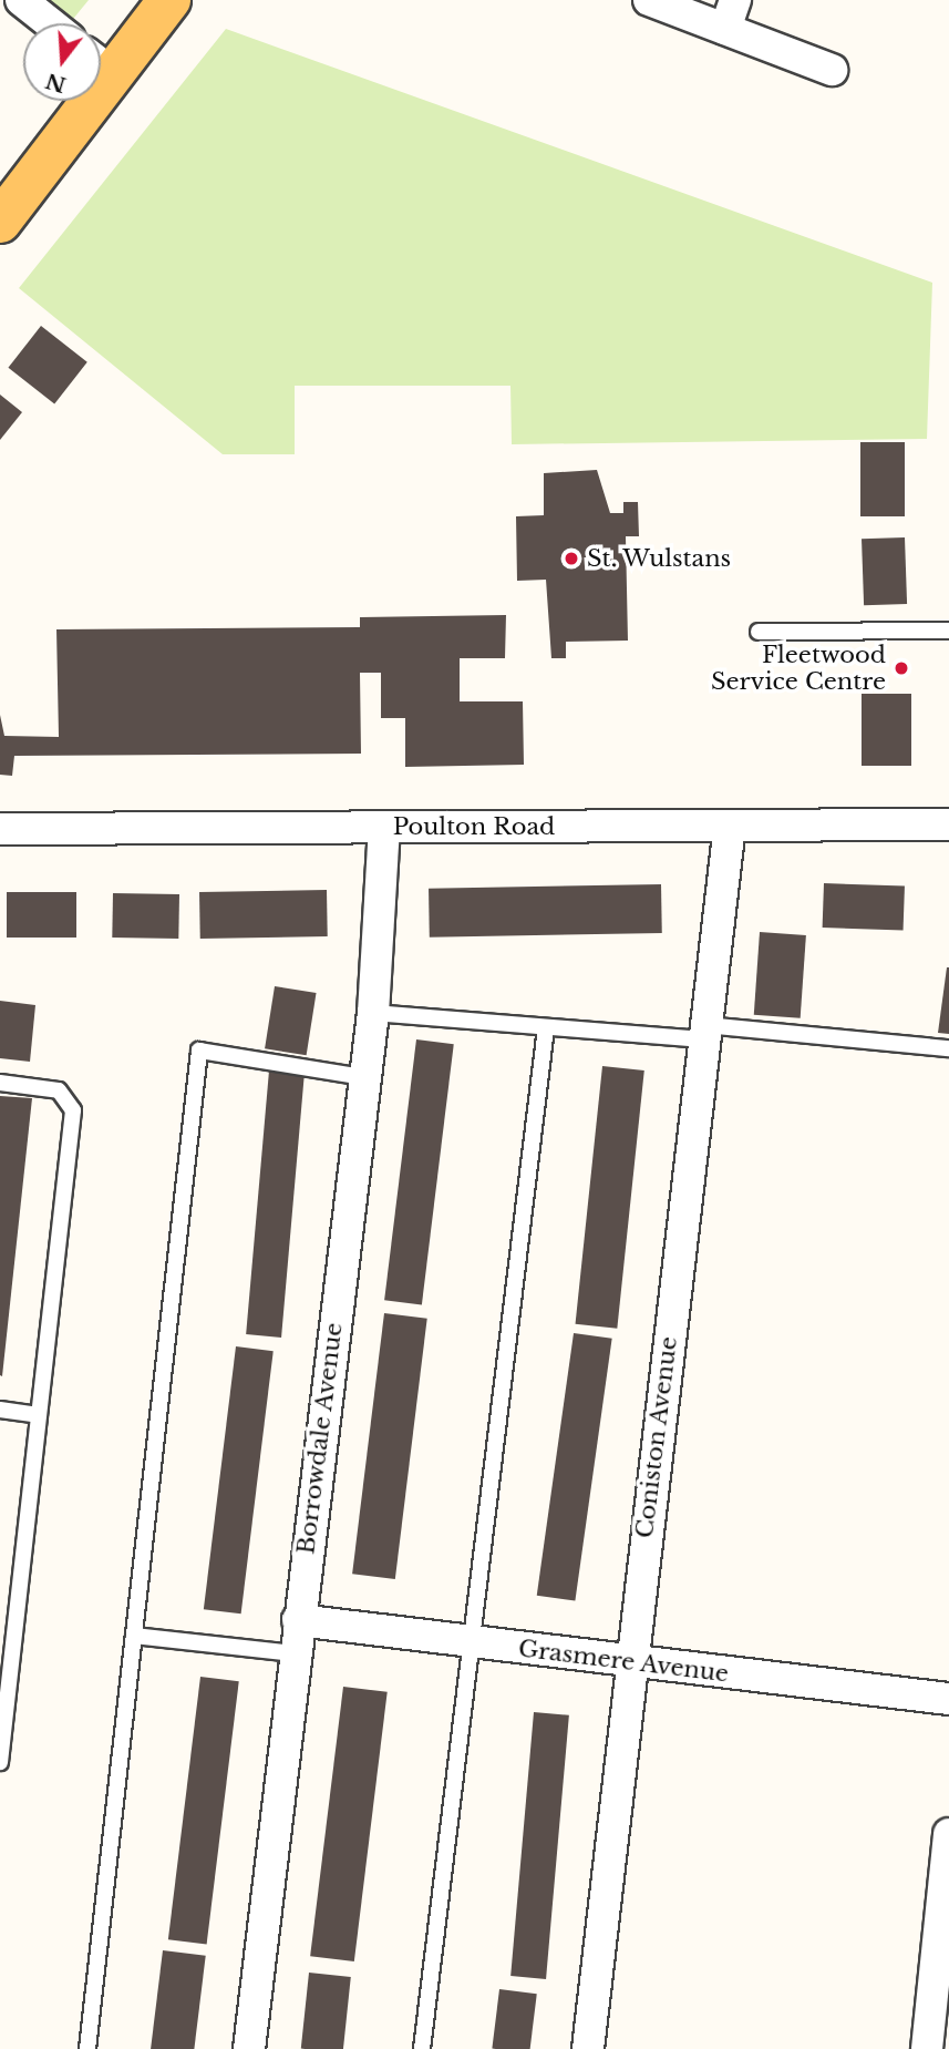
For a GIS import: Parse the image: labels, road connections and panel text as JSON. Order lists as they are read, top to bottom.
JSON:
{
  "streets": {
    "street": [
      "Poulton Road",
      "Coniston Avenue",
      "Borrowdale Avenue",
      "Grasmere Avenue"
    ]
  },
  "crossings": [
    ["Poulton Road", "Coniston Avenue"],
    ["Poulton Road", "Borrowdale Avenue"],
    ["Coniston Avenue", "Grasmere Avenue"],
    ["Borrowdale Avenue", "Grasmere Avenue"]
  ],
  "places": ["St. Wulstans", "Fleetwood Service Centre"],
  "north": "bottom"
}
